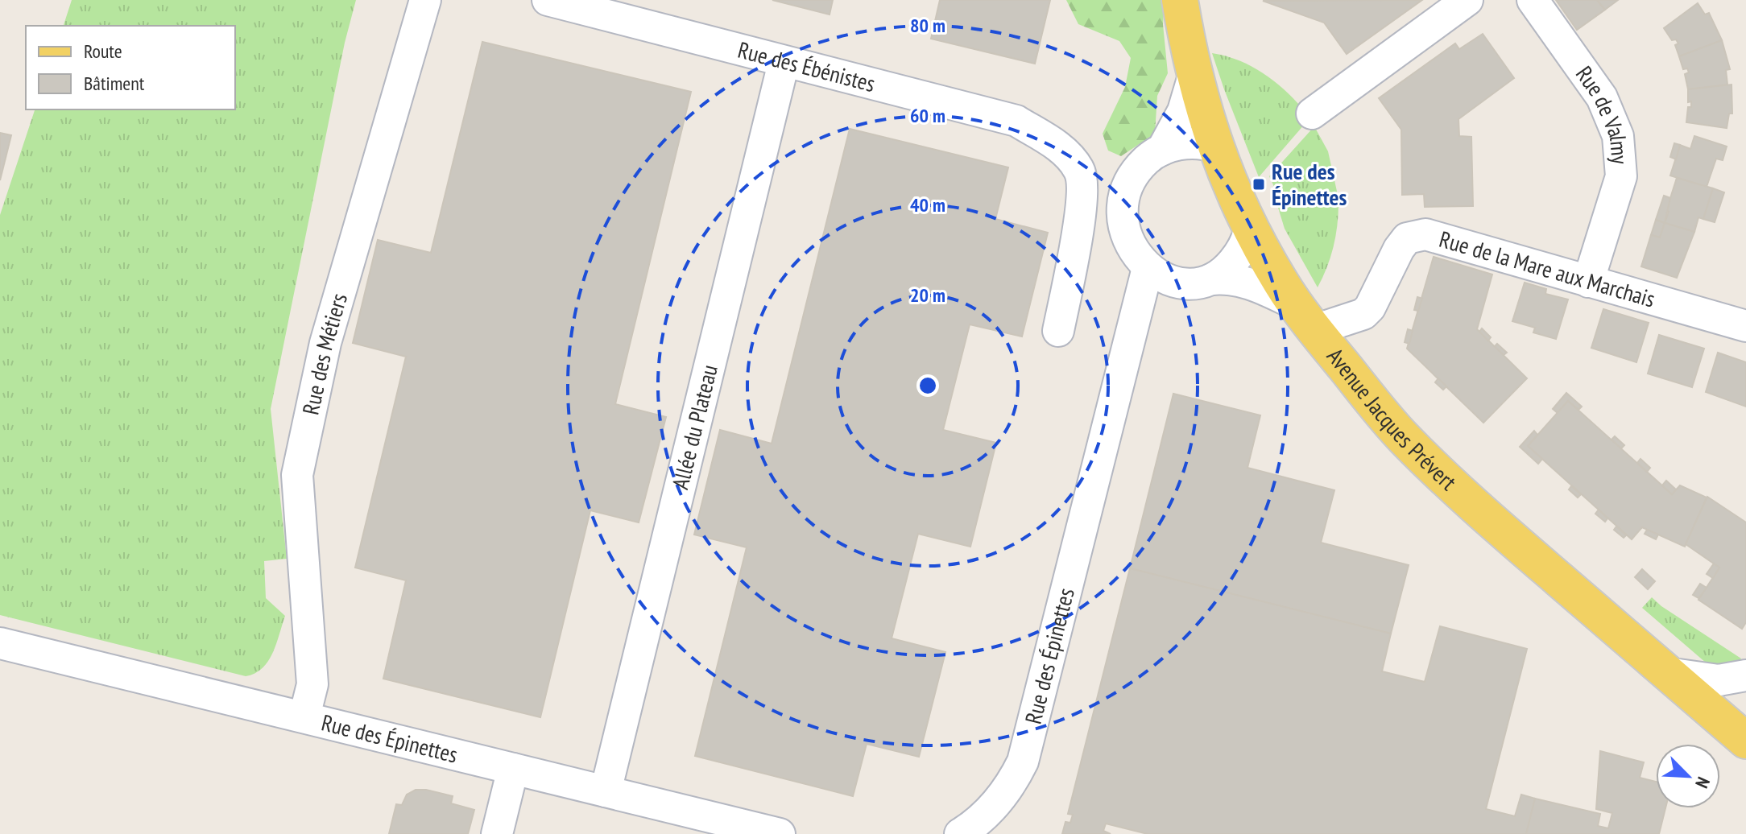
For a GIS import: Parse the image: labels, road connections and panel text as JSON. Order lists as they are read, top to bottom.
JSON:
{
  "streets": {
    "main road": ["Avenue Jacques Prévert"],
    "street": [
      "Rue des Ébénistes",
      "Rue de Valmy",
      "Rue de la Mare aux Marchais",
      "Rue des Métiers",
      "Allée du Plateau",
      "Rue des Épinettes"
    ]
  },
  "crossings": [
    ["Rue des Ébénistes", "Allée du Plateau"],
    ["Rue de Valmy", "Rue de la Mare aux Marchais"],
    ["Rue de la Mare aux Marchais", "Avenue Jacques Prévert"],
    ["Rue des Métiers", "Rue des Épinettes"],
    ["Avenue Jacques Prévert", "Rue des Épinettes"],
    ["Allée du Plateau", "Rue des Épinettes"]
  ],
  "places": {
    "transit": ["Rue des Épinettes"]
  },
  "legend": ["Route", "Bâtiment"],
  "north": "bottom right",
  "rings": [
    "80 m",
    "60 m",
    "40 m",
    "20 m"
  ]
}
